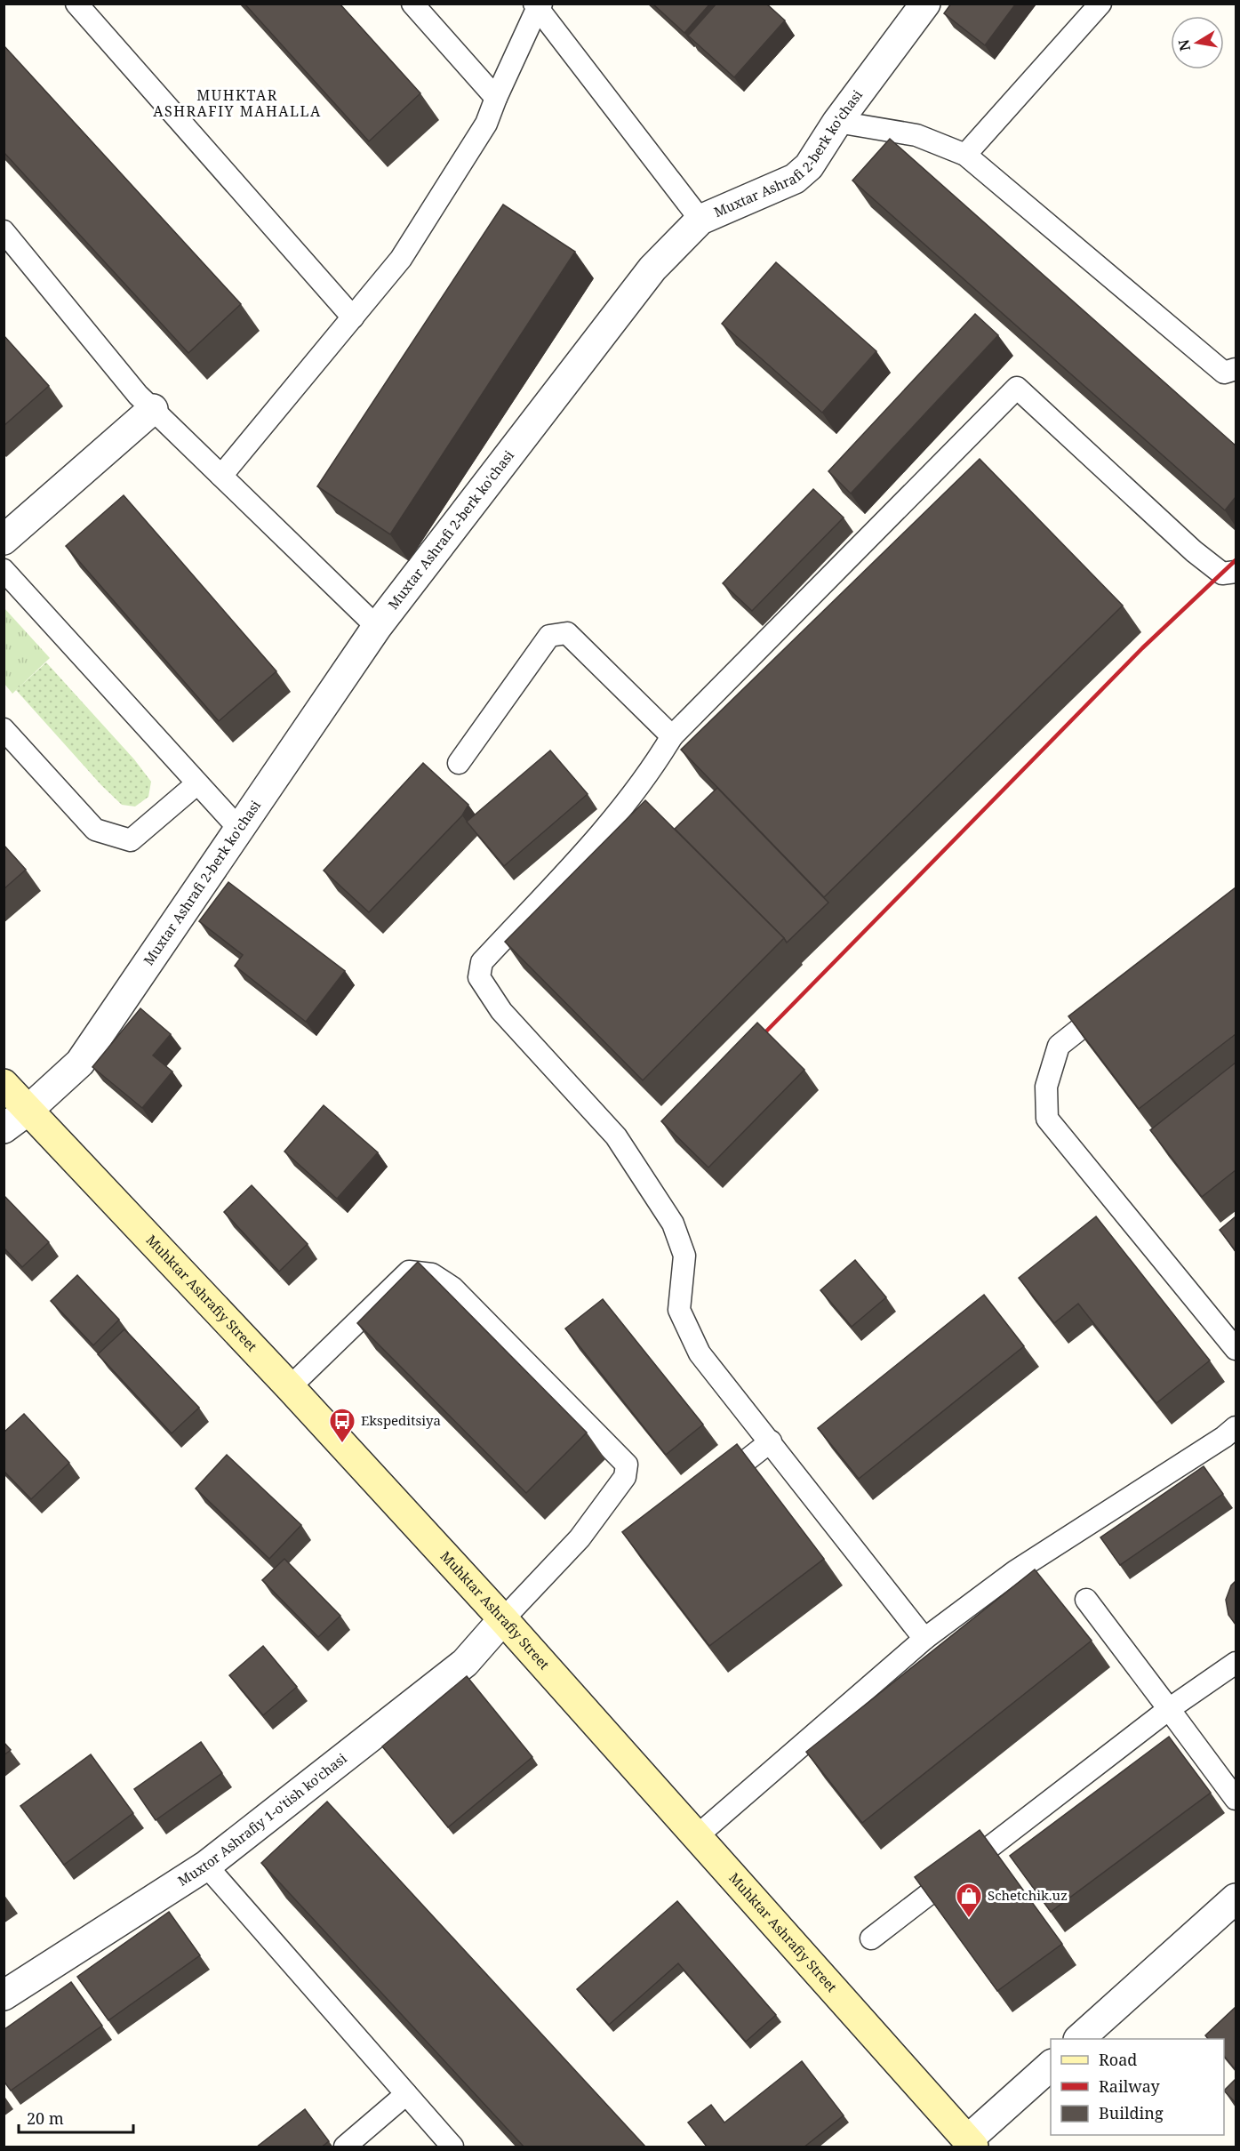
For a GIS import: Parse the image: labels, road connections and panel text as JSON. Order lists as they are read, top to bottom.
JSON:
{
  "streets": {
    "main road": ["Muhktar Ashrafiy Street"],
    "street": ["Muxtar Ashrafi 2-berk ko'chasi", "Muxtor Ashrafiy 1-o'tish ko'chasi"]
  },
  "crossings": [
    ["Muxtar Ashrafi 2-berk ko'chasi", "Muhktar Ashrafiy Street"],
    ["Muhktar Ashrafiy Street", "Muxtor Ashrafiy 1-o'tish ko'chasi"]
  ],
  "districts": ["MUHKTAR ASHRAFIY MAHALLA"],
  "places": {
    "bus stop": ["Ekspeditsiya"],
    "shop": ["Schetchik.uz"]
  },
  "legend": ["Road", "Railway", "Building"],
  "scale_bar": "20 m",
  "north": "left"
}
